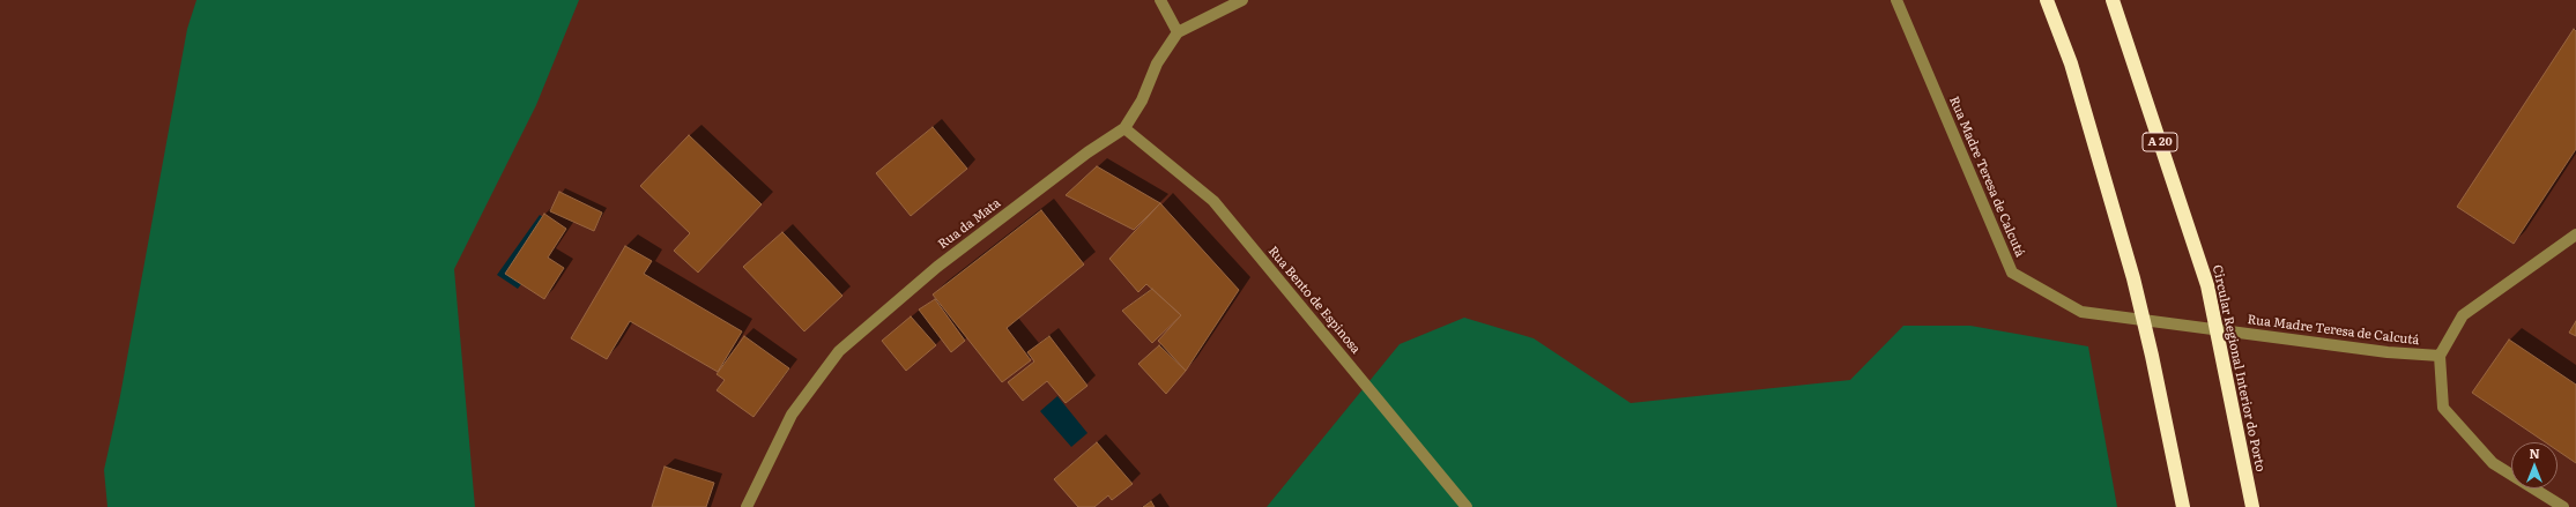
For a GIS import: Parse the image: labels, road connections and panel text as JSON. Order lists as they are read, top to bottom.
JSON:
{
  "streets": {
    "highway": ["A 20", "Circular Regional Interior do Porto"],
    "street": ["Rua Madre Teresa de Calcutá", "Rua da Mata", "Rua Bento de Espinosa"]
  },
  "crossings": [
    ["Rua da Mata", "Rua Bento de Espinosa"]
  ],
  "north": "top"
}
